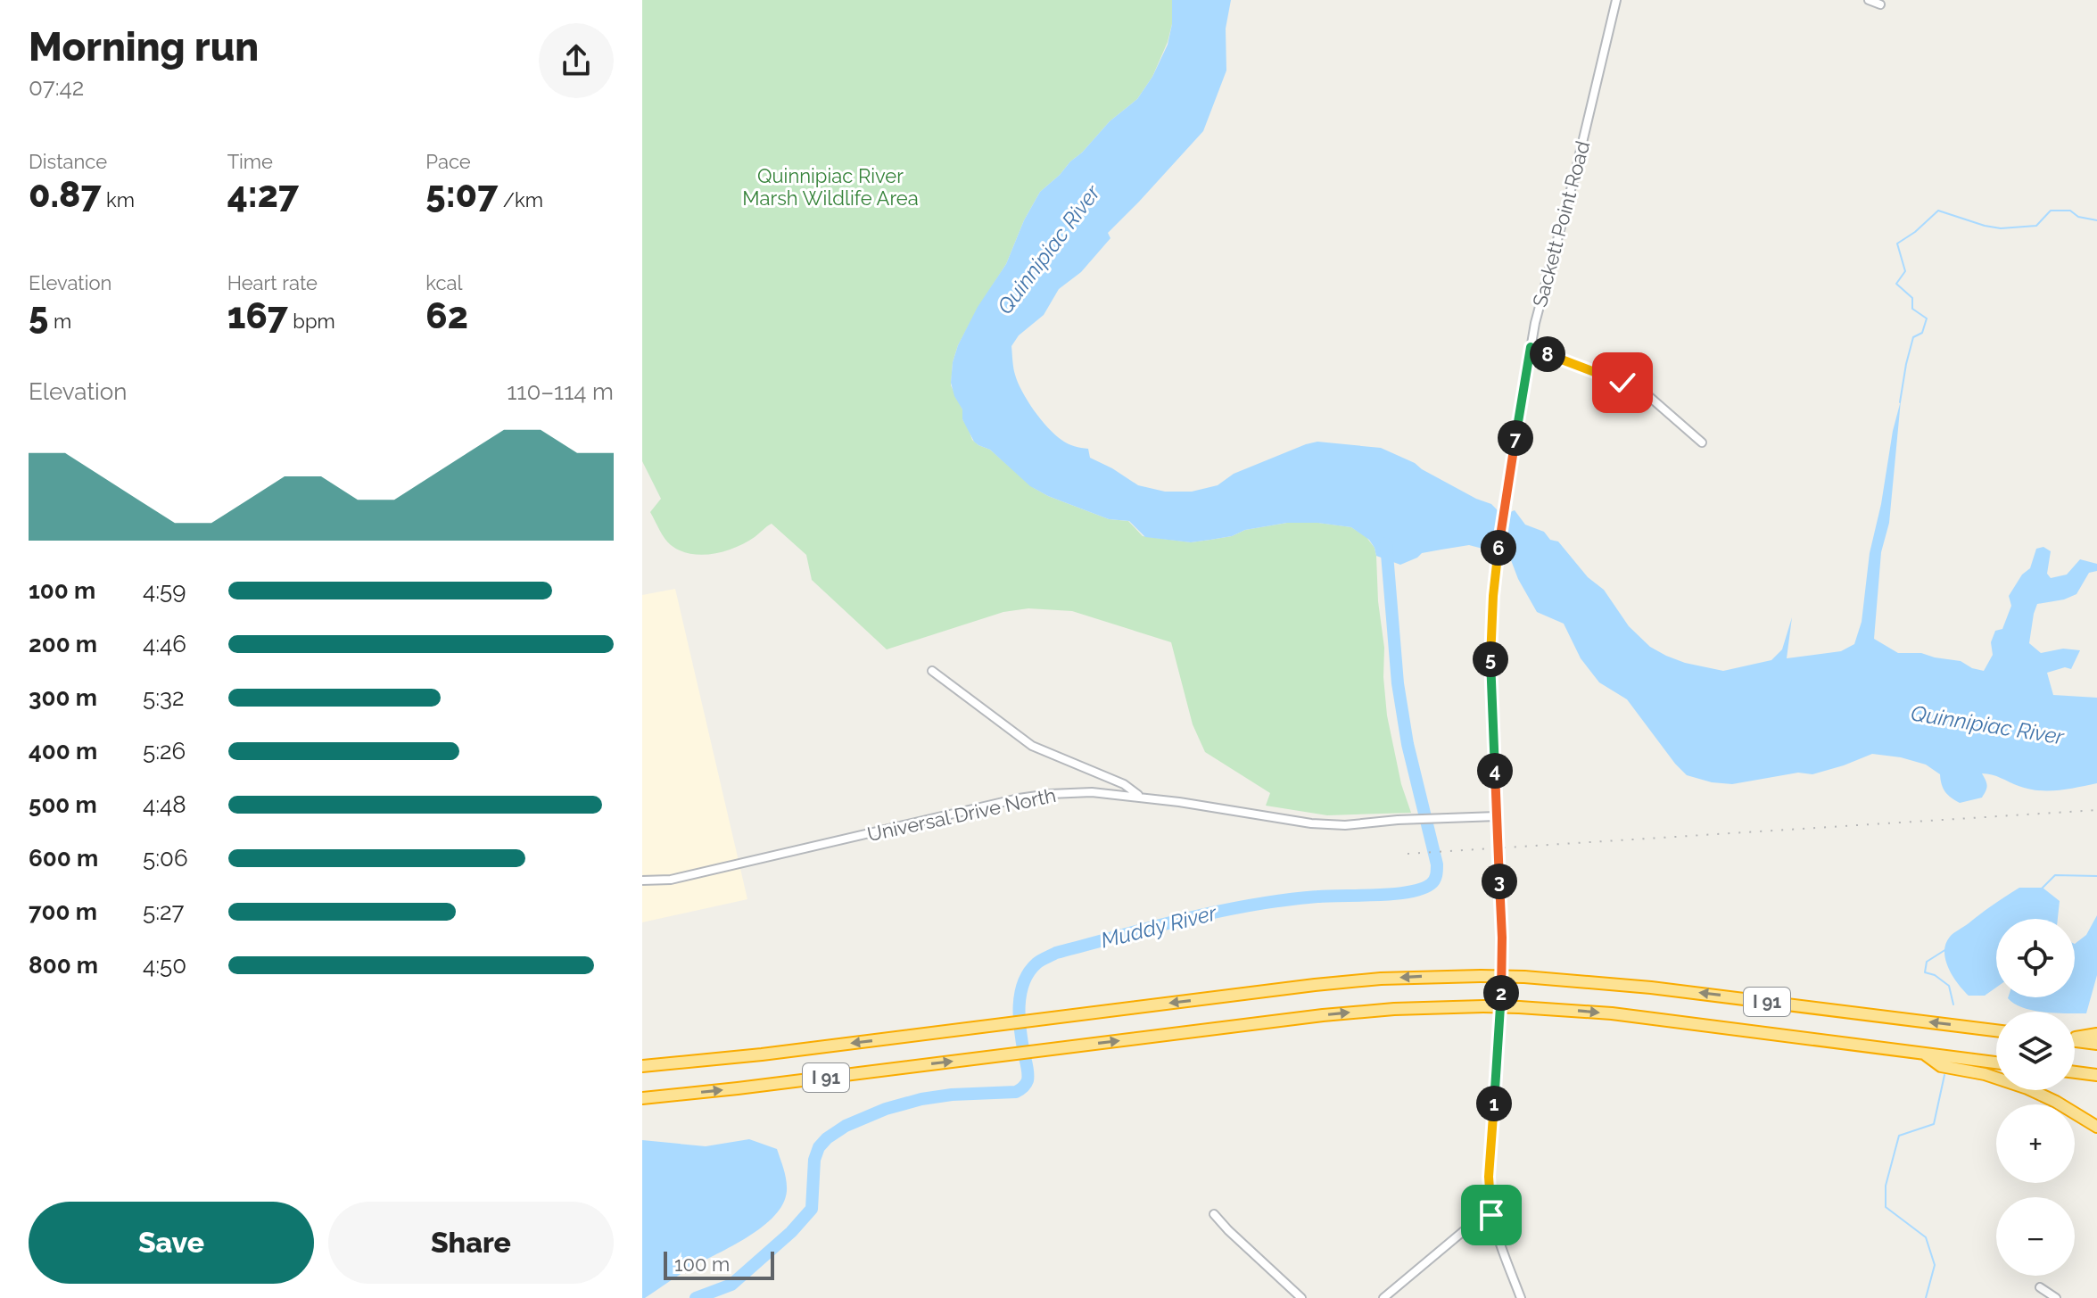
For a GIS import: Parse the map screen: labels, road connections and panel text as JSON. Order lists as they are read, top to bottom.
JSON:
{
  "streets": {
    "highway": ["I 91"],
    "street": ["Sackett Point Road", "Universal Drive North"]
  },
  "crossings": [
    ["Sackett Point Road", "Universal Drive North"]
  ],
  "water": ["Quinnipiac River", "Muddy River"],
  "parks": ["Quinnipiac River Marsh Wildlife Area"],
  "scale_bar": "100 m",
  "page": {
    "heading": ["Morning run", "07:42"],
    "stats": [
      ["Distance", "0.87 km"],
      ["Time", "4:27"],
      ["Pace", "5:07 /km"],
      ["Elevation", "5 m"],
      ["Heart rate", "167 bpm"],
      ["kcal", "62"]
    ],
    "pins": [
      "8",
      "7",
      "6",
      "5",
      "4",
      "3",
      "2",
      "1"
    ],
    "chart": ["Elevation", "110–114 m"],
    "list": [
      {
        "name": "100 m",
        "note": "4:59"
      },
      {
        "name": "200 m",
        "note": "4:46"
      },
      {
        "name": "300 m",
        "note": "5:32"
      },
      {
        "name": "400 m",
        "note": "5:26"
      },
      {
        "name": "500 m",
        "note": "4:48"
      },
      {
        "name": "600 m",
        "note": "5:06"
      },
      {
        "name": "700 m",
        "note": "5:27"
      },
      {
        "name": "800 m",
        "note": "4:50"
      }
    ],
    "map_buttons": ["+", "−"],
    "buttons": ["Save", "Share"],
    "scale": "100 m"
  }
}
